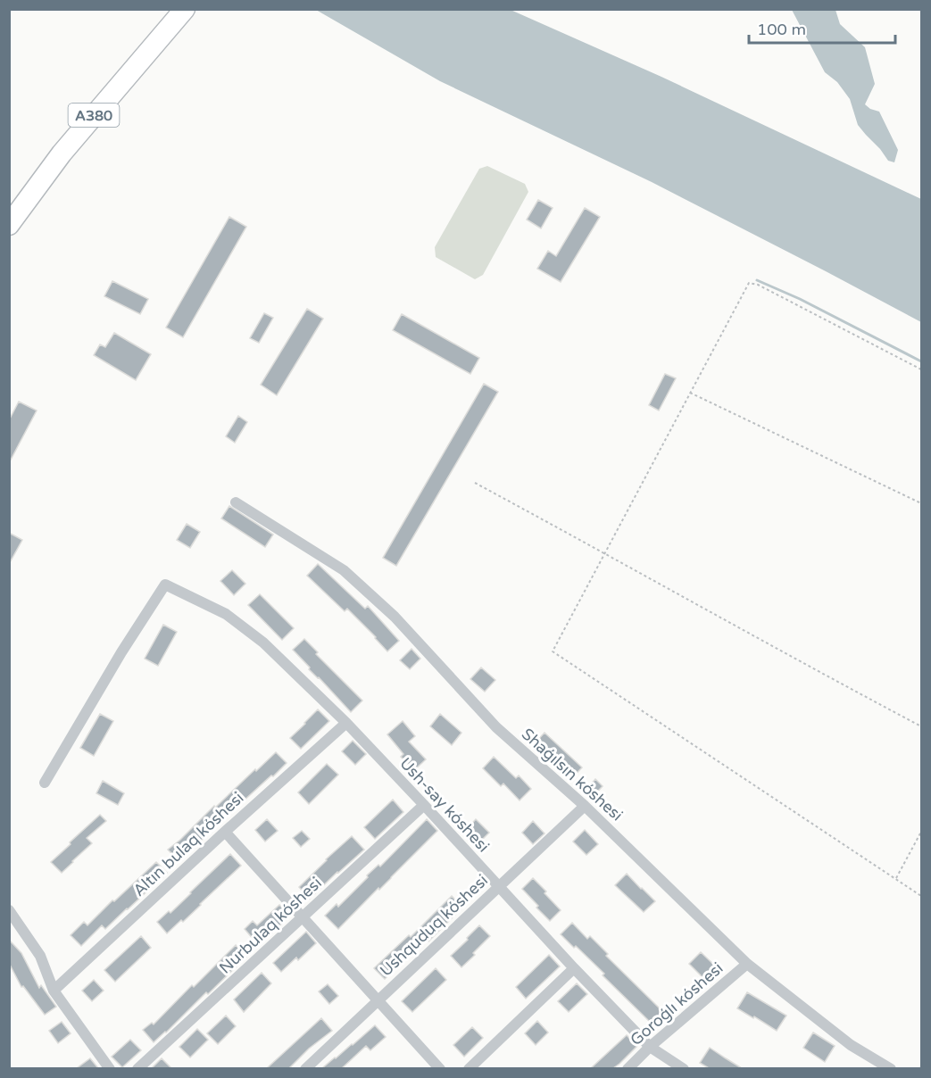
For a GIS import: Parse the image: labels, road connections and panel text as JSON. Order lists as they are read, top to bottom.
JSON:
{
  "streets": {
    "highway": ["A380"],
    "street": [
      "Shaǵılsın kóshesi",
      "Ush-say kóshesi",
      "Altın bulaq kóshesi",
      "Nurbulaq kóshesi",
      "Ushquduq kóshesi",
      "Goroǵlı kóshesi"
    ]
  },
  "crossings": [
    ["Shaǵılsın kóshesi", "Ushquduq kóshesi"],
    ["Shaǵılsın kóshesi", "Goroǵlı kóshesi"],
    ["Ush-say kóshesi", "Altın bulaq kóshesi"],
    ["Ush-say kóshesi", "Nurbulaq kóshesi"],
    ["Ush-say kóshesi", "Ushquduq kóshesi"],
    ["Ush-say kóshesi", "Goroǵlı kóshesi"]
  ],
  "scale_bar": "100 m"
}
